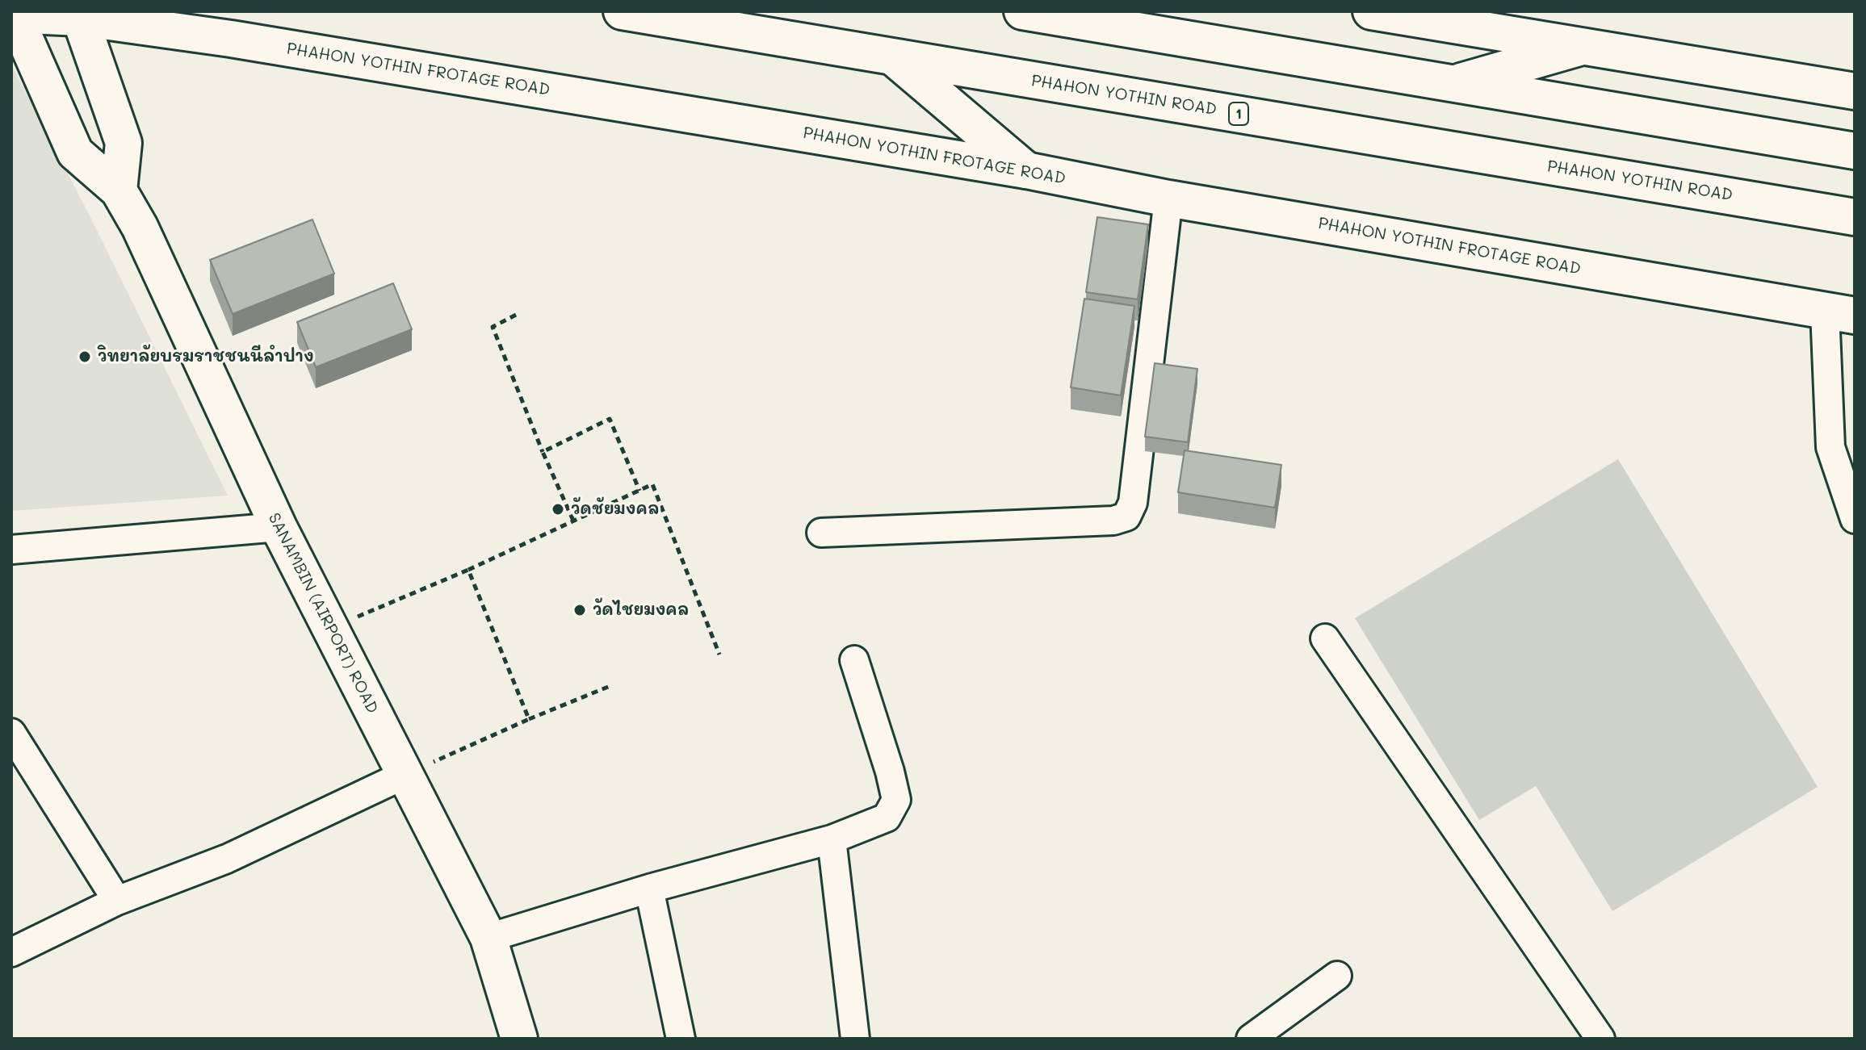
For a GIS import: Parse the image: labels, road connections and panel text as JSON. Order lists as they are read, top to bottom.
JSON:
{
  "streets": {
    "main road": [
      "PHAHON YOTHIN FROTAGE ROAD",
      "PHAHON YOTHIN ROAD",
      "1",
      "SANAMBIN (AIRPORT) ROAD"
    ]
  },
  "crossings": [
    ["PHAHON YOTHIN FROTAGE ROAD", "SANAMBIN (AIRPORT) ROAD"]
  ],
  "places": ["วิทยาลัยบรมราชชนนีลำปาง", "วัดชัยมงคล", "วัดไชยมงคล"]
}
